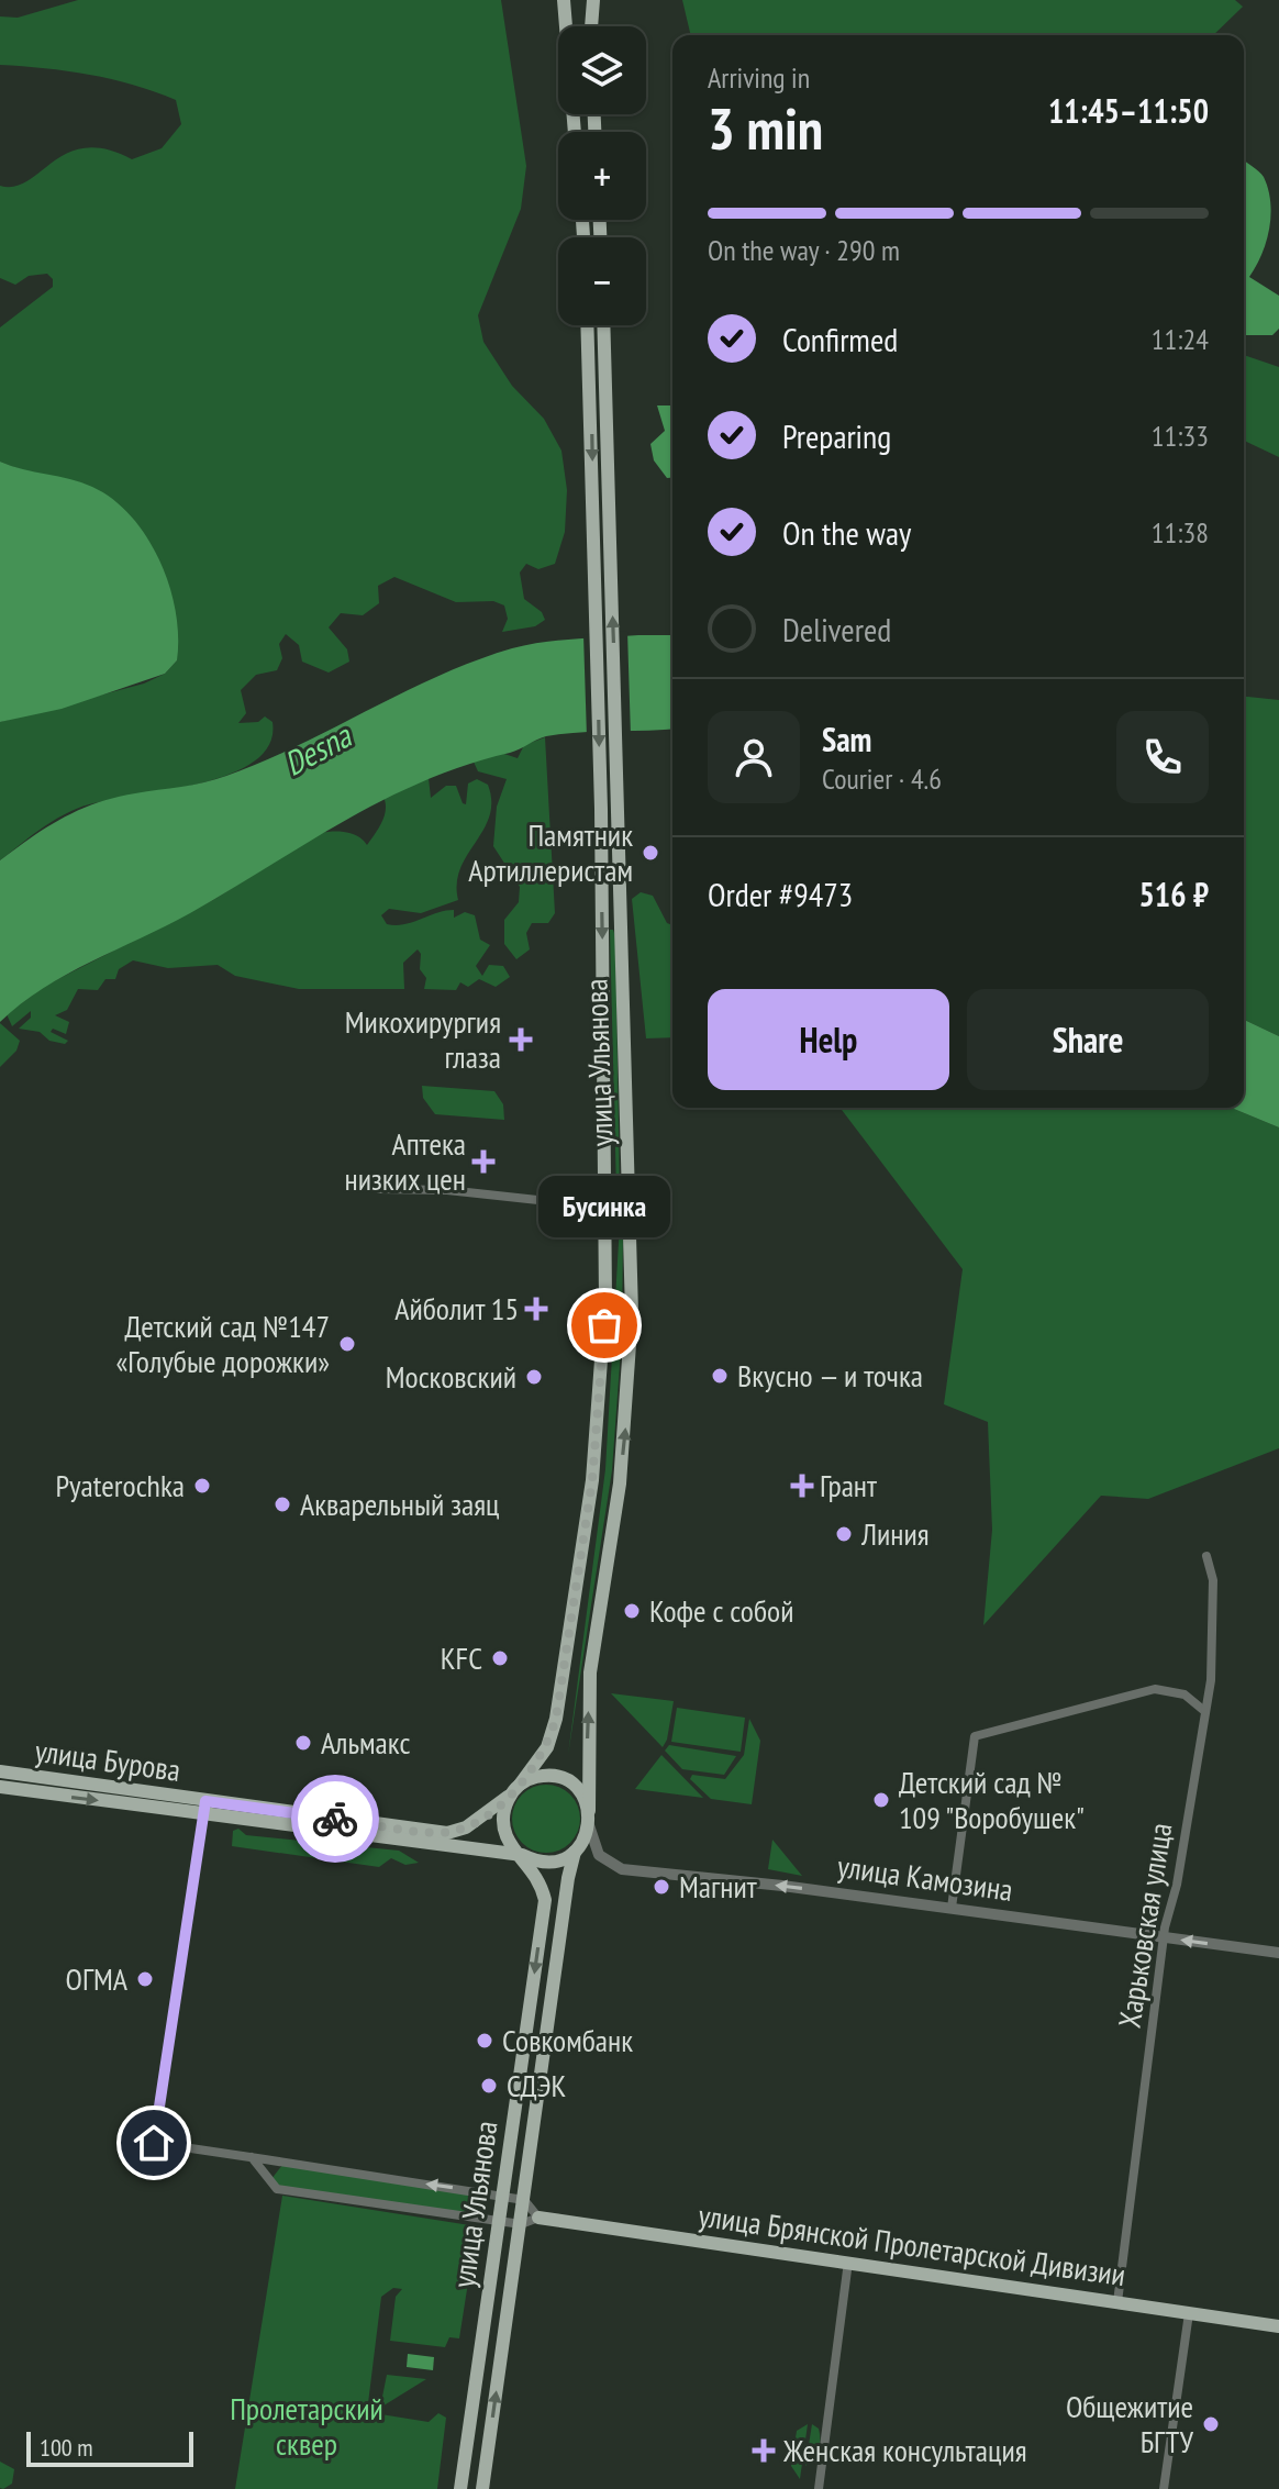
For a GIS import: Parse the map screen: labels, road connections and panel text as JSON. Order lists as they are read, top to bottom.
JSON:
{
  "streets": {
    "main road": ["улица Ульянова", "улица Бурова", "улица Брянской Пролетарской Дивизии"],
    "street": ["улица Камозина", "Харьковская улица"]
  },
  "crossings": [
    ["улица Ульянова", "улица Бурова"],
    ["улица Ульянова", "улица Камозина"],
    ["улица Ульянова", "улица Брянской Пролетарской Дивизии"],
    ["улица Бурова", "улица Камозина"],
    ["улица Камозина", "Харьковская улица"],
    ["Харьковская улица", "улица Брянской Пролетарской Дивизии"]
  ],
  "one_way": ["улица Камозина"],
  "water": ["Desna"],
  "parks": ["Пролетарский сквер"],
  "places": {
    "other": [
      "Памятник Артиллеристам",
      "Бусинка",
      "Детский сад №147 «Голубые дорожки»",
      "Вкусно — и точка",
      "Московский",
      "Pyaterochka",
      "Акварельный заяц",
      "Линия",
      "Кофе с собой",
      "KFC",
      "Альмакс",
      "Детский сад № 109 \"Воробушек\"",
      "Магнит",
      "ОГМА",
      "Совкомбанк",
      "СДЭК",
      "Общежитие БГТУ"
    ],
    "health": [
      "Микохирургия глаза",
      "Аптека низких цен",
      "Айболит 15",
      "Грант",
      "Женская консультация"
    ]
  },
  "scale_bar": "100 m",
  "page": {
    "map_buttons": ["+", "−"],
    "heading": ["3 min", "Arriving in", "11:45–11:50"],
    "panel": [
      "Sam",
      "Courier · 4.6",
      "Order #9473",
      "516 ₽"
    ],
    "bar": "On the way · 290 m",
    "list": [
      ["Confirmed", "11:24"],
      ["Preparing", "11:33"],
      ["On the way", "11:38"],
      "Delivered"
    ],
    "buttons": ["Help", "Share"],
    "bubble": "Бусинка",
    "scale": "100 m"
  }
}
